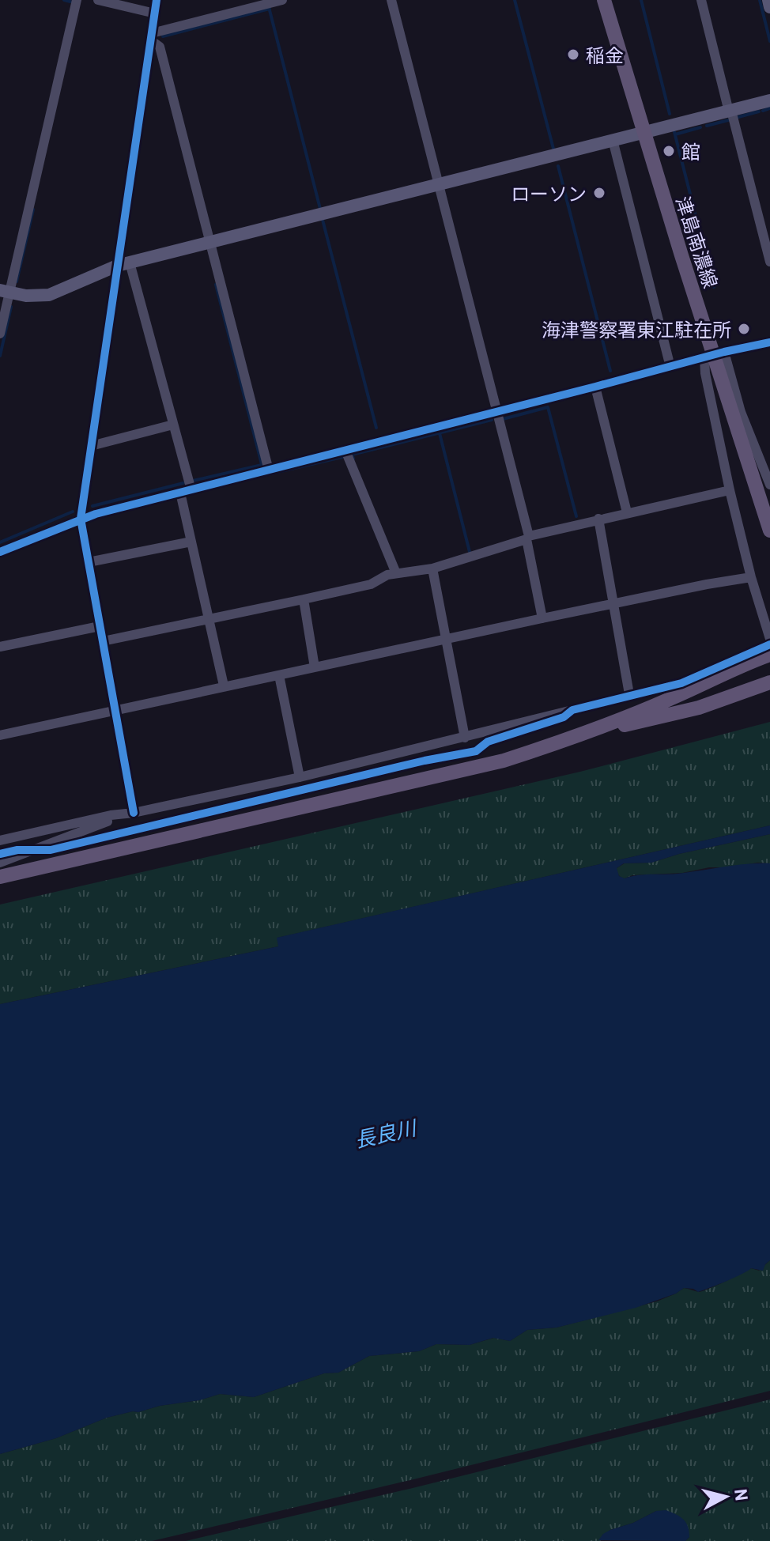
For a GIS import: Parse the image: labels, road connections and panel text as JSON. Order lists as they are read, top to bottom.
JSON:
{
  "streets": {
    "main road": ["津島南濃線"]
  },
  "water": ["長良川"],
  "places": [
    "稲金",
    "館",
    "ローソン",
    "海津警察署東江駐在所"
  ],
  "north": "right"
}
